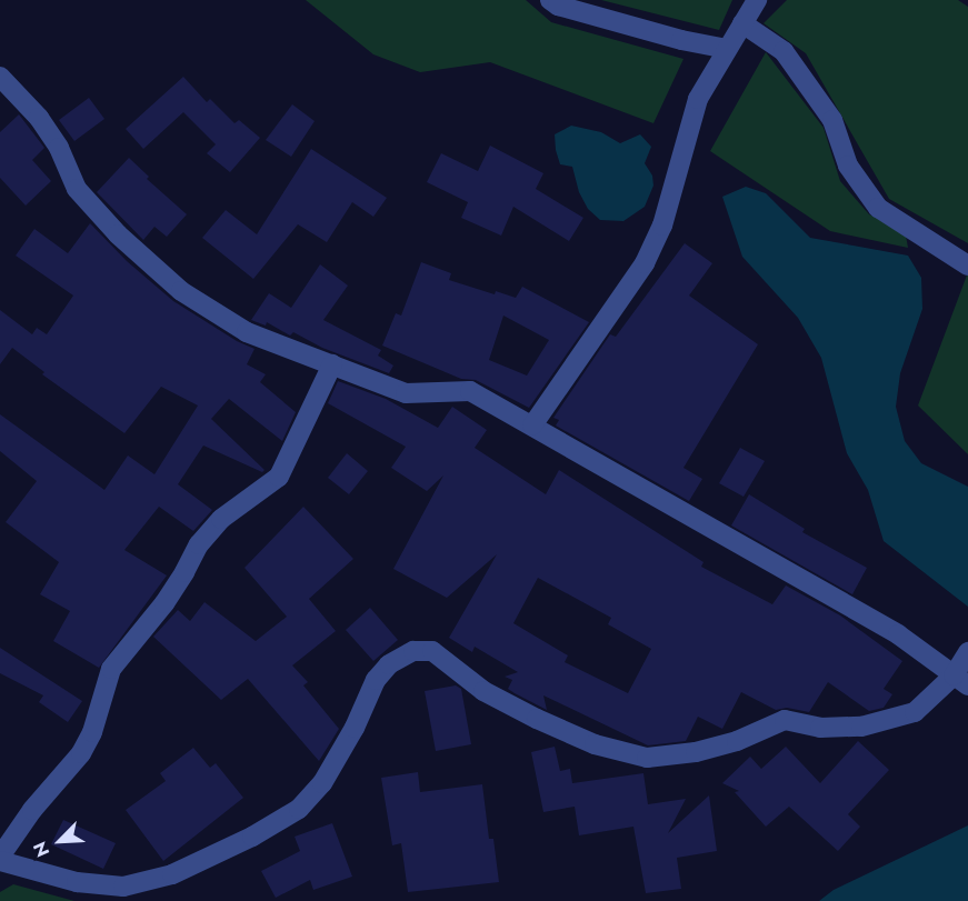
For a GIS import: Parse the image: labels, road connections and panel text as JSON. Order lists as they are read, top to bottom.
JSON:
{
  "north": "bottom left"
}
